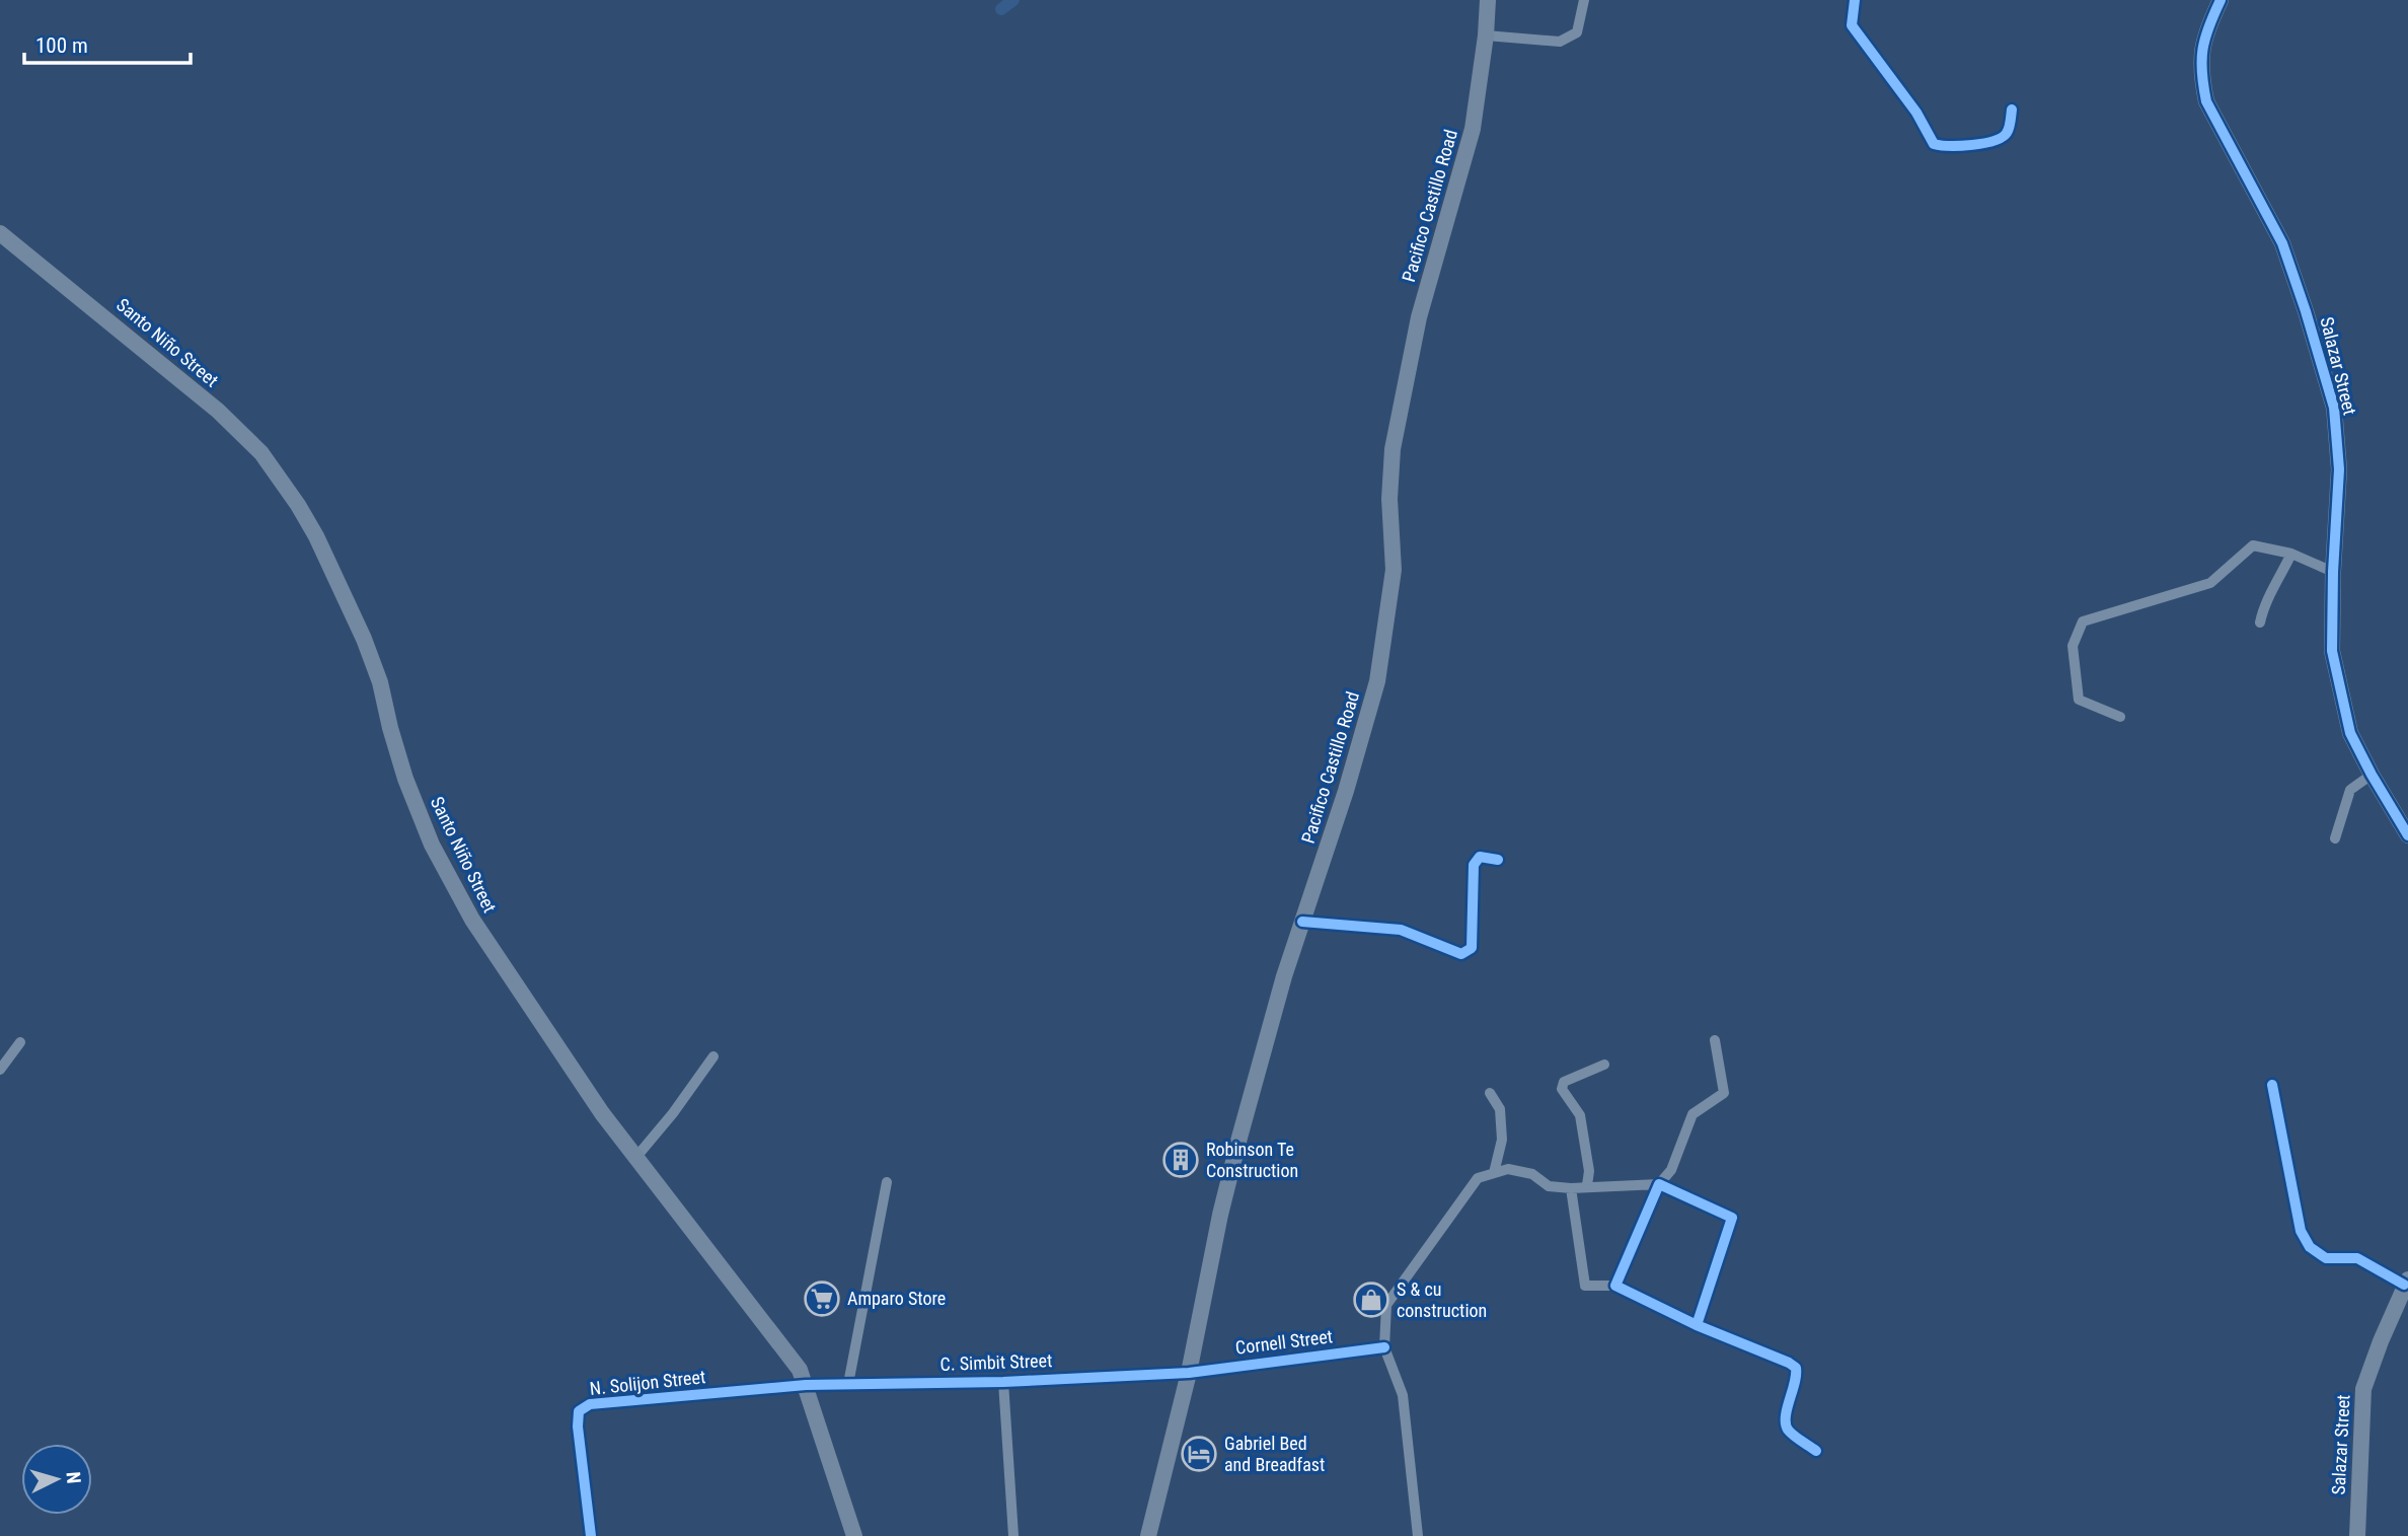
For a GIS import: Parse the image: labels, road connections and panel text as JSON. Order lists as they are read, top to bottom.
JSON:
{
  "streets": {
    "main road": ["Pacifico Castillo Road", "Santo Niño Street", "Salazar Street"],
    "street": ["Cornell Street", "C. Simbit Street", "N. Solijon Street"]
  },
  "crossings": [
    ["Pacifico Castillo Road", "Cornell Street"],
    ["Pacifico Castillo Road", "C. Simbit Street"],
    ["Santo Niño Street", "C. Simbit Street"],
    ["Santo Niño Street", "N. Solijon Street"],
    ["Cornell Street", "C. Simbit Street"],
    ["C. Simbit Street", "N. Solijon Street"]
  ],
  "places": {
    "building": ["Robinson Te Construction"],
    "supermarket": ["Amparo Store"],
    "shop": ["S & cu construction"],
    "hotel": ["Gabriel Bed and Breadfast"]
  },
  "scale_bar": "100 m",
  "north": "right"
}
